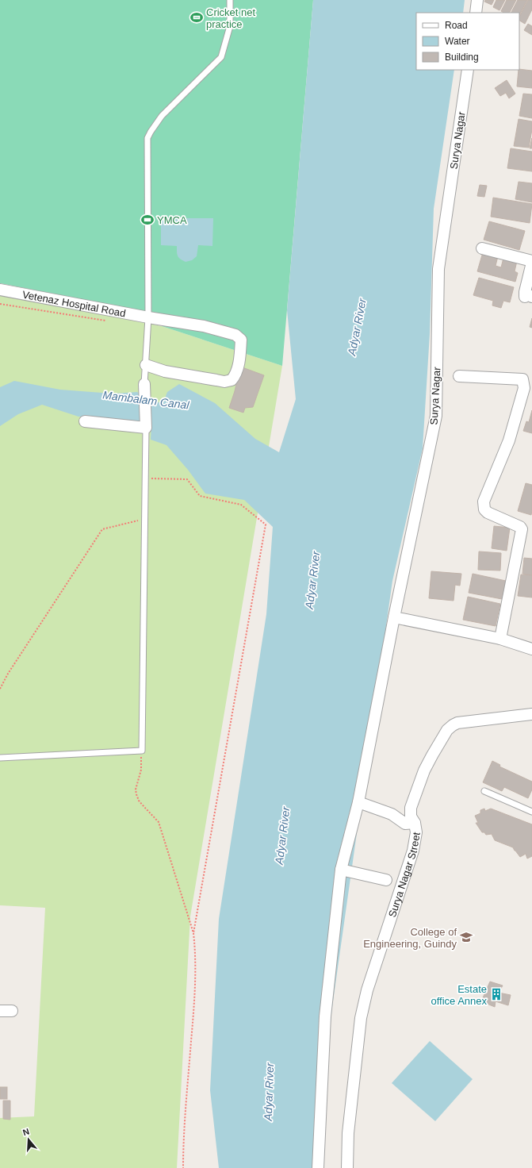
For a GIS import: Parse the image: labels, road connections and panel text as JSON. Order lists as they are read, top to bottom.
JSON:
{
  "streets": {
    "street": ["Surya Nagar", "Vetenaz Hospital Road", "Surya Nagar Street"]
  },
  "water": ["Adyar River", "Mambalam Canal"],
  "places": {
    "sports": ["Cricket net practice", "YMCA"],
    "school or university": ["College of Engineering, Guindy"],
    "building": ["Estate office Annex"]
  },
  "legend": ["Road", "Water", "Building"],
  "north": "top"
}
